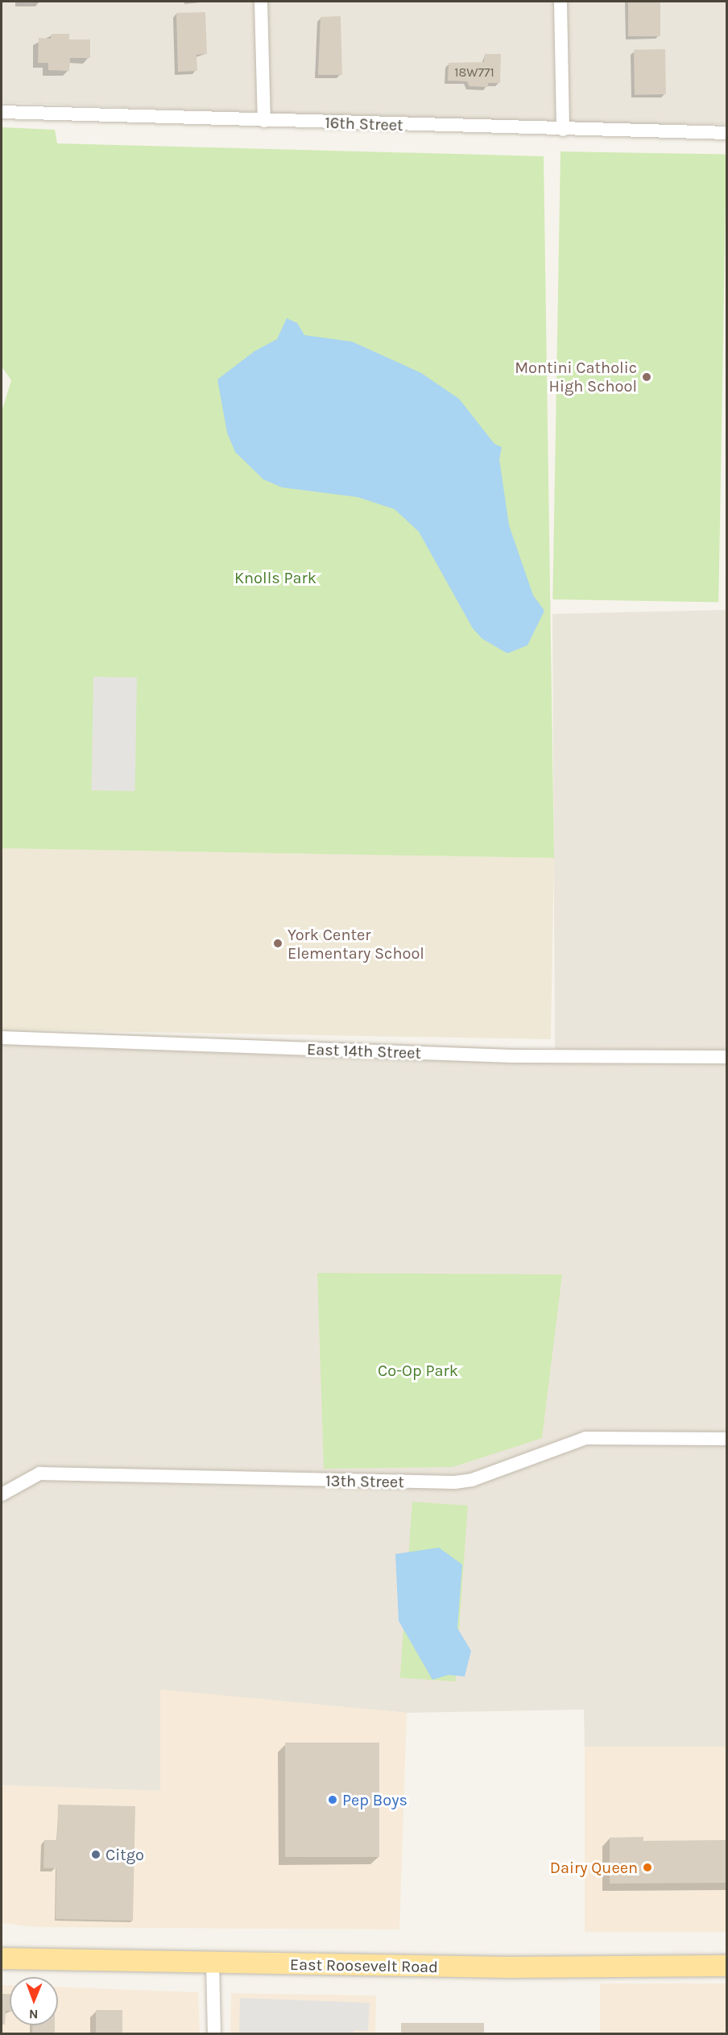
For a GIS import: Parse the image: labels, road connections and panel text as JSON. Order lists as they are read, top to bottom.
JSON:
{
  "streets": {
    "main road": ["East Roosevelt Road"],
    "street": ["16th Street", "East 14th Street", "13th Street"]
  },
  "parks": ["Knolls Park", "Co-Op Park"],
  "places": [
    "Montini Catholic High School",
    "York Center Elementary School",
    "Pep Boys",
    "Citgo",
    "Dairy Queen"
  ],
  "house_numbers": ["18W771"],
  "north": "bottom"
}
